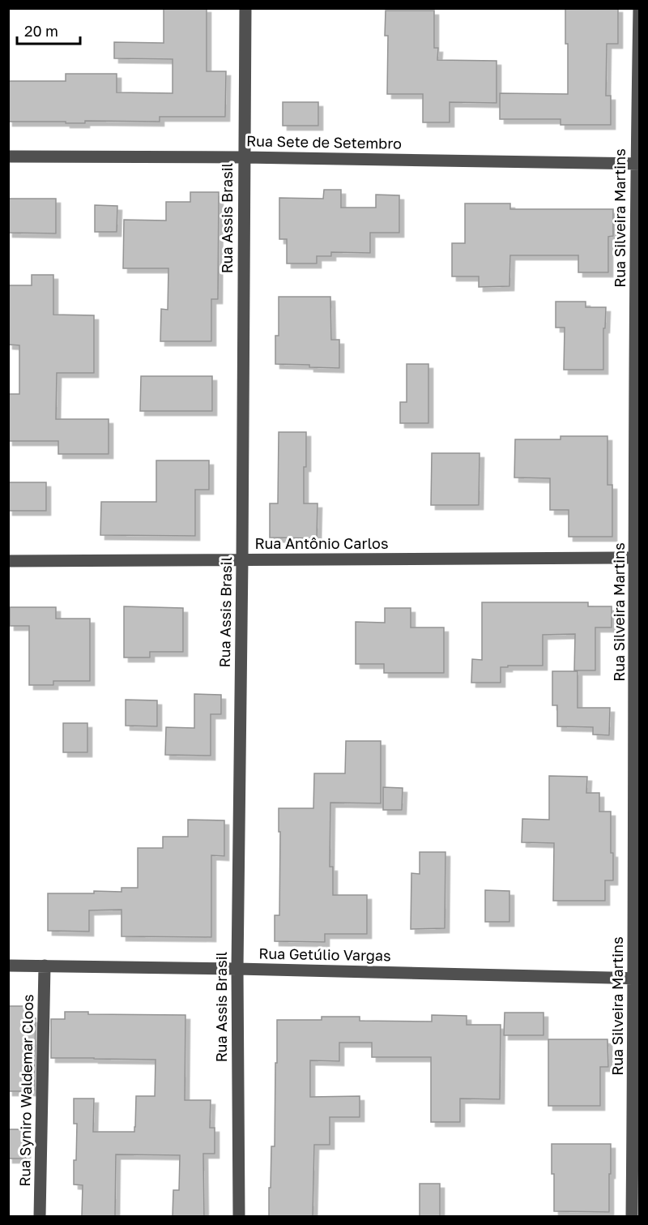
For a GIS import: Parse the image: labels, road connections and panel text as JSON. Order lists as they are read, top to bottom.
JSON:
{
  "streets": {
    "street": [
      "Rua Sete de Setembro",
      "Rua Assis Brasil",
      "Rua Silveira Martins",
      "Rua Antônio Carlos",
      "Rua Getúlio Vargas",
      "Rua Syniro Waldemar Cloos"
    ]
  },
  "crossings": [
    ["Rua Sete de Setembro", "Rua Assis Brasil"],
    ["Rua Sete de Setembro", "Rua Silveira Martins"],
    ["Rua Assis Brasil", "Rua Antônio Carlos"],
    ["Rua Assis Brasil", "Rua Getúlio Vargas"],
    ["Rua Silveira Martins", "Rua Antônio Carlos"],
    ["Rua Silveira Martins", "Rua Getúlio Vargas"],
    ["Rua Getúlio Vargas", "Rua Syniro Waldemar Cloos"]
  ],
  "scale_bar": "20 m"
}
